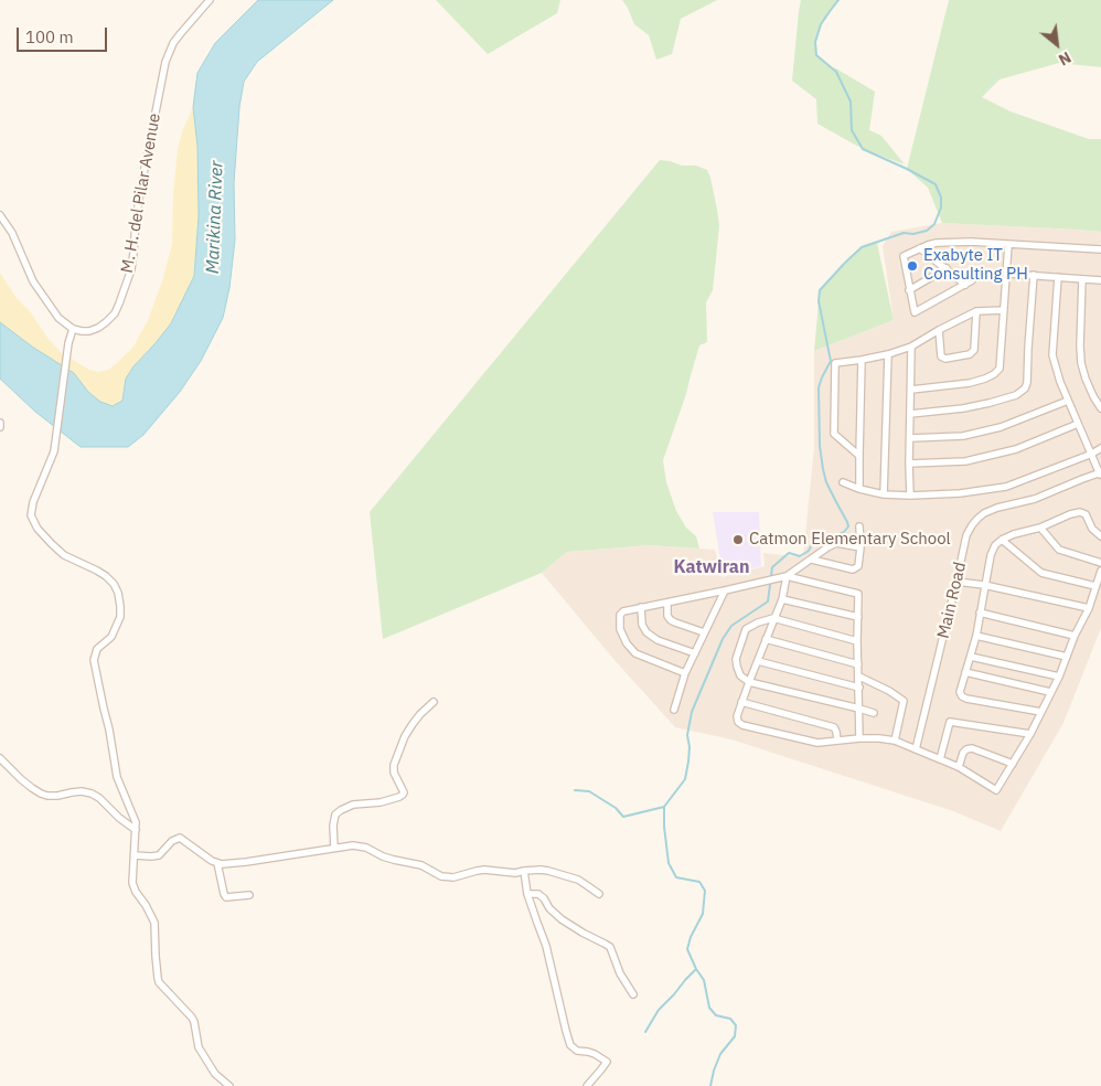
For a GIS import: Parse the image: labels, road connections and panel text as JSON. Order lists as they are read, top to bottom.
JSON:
{
  "streets": {
    "street": ["M. H. del Pilar Avenue", "Main Road"]
  },
  "districts": ["Katwiran"],
  "water": ["Marikina River"],
  "places": ["Exabyte IT Consulting PH", "Catmon Elementary School"],
  "scale_bar": "100 m",
  "north": "bottom right"
}
